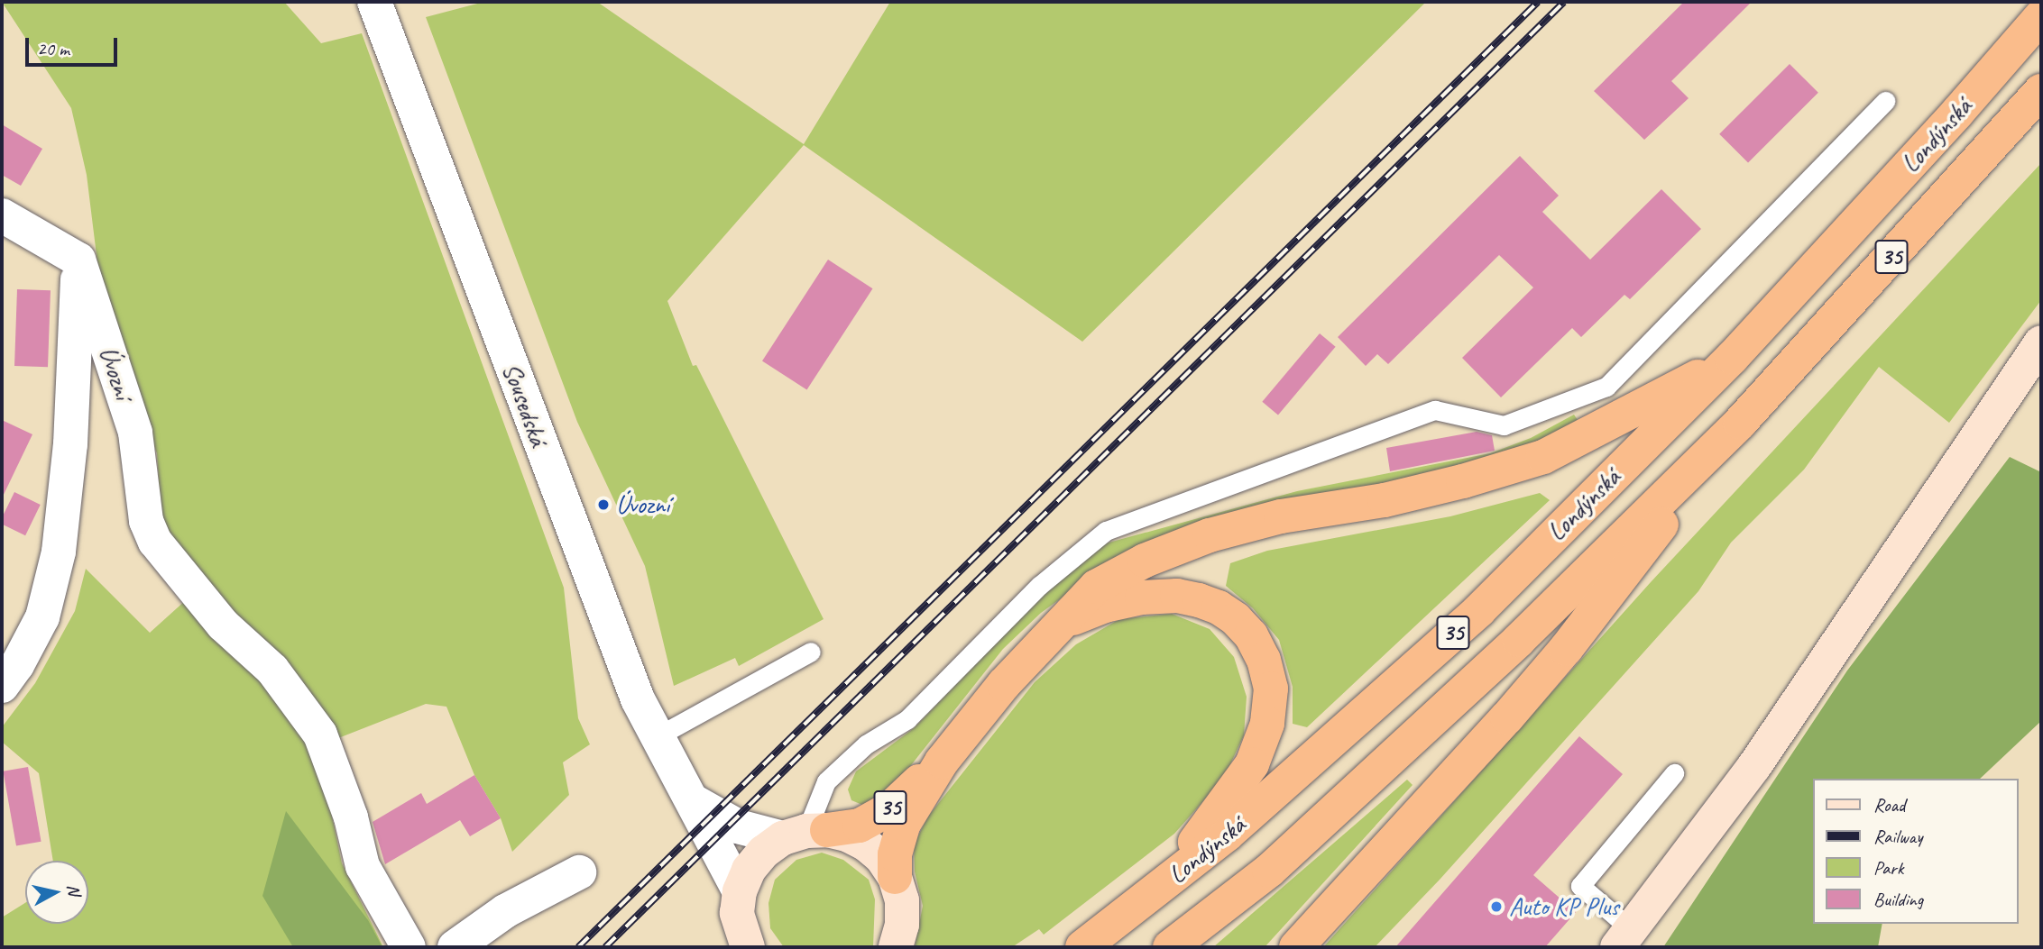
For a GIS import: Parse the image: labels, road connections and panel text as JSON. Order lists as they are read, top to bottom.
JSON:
{
  "streets": {
    "highway": ["Londýnská", "35"],
    "street": ["Úvozní", "Sousedská"]
  },
  "crossings": [
    ["Londýnská", "35"]
  ],
  "places": ["Úvozní", "Auto KP Plus"],
  "legend": [
    "Road",
    "Railway",
    "Park",
    "Building"
  ],
  "scale_bar": "20 m",
  "north": "right"
}
